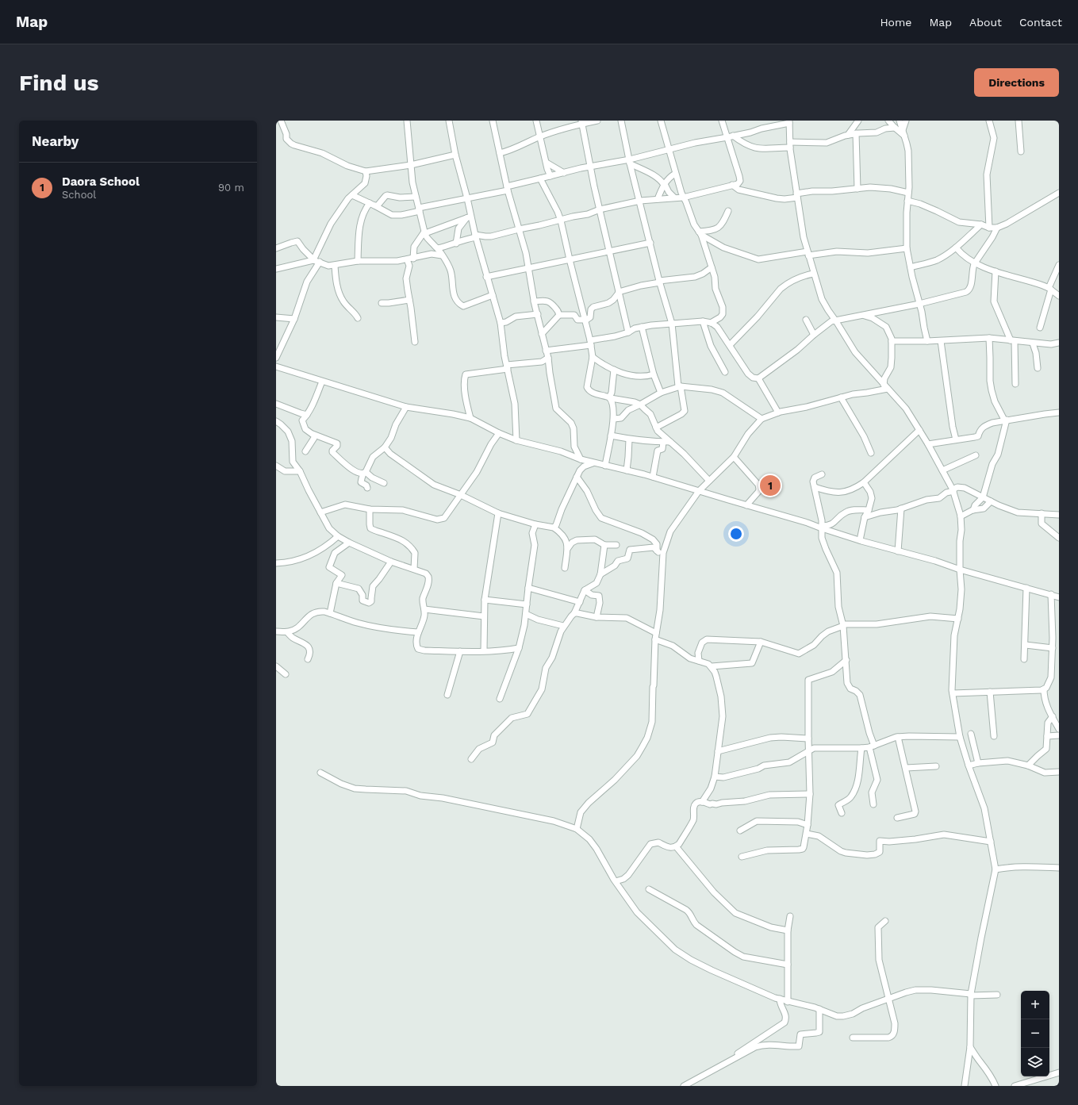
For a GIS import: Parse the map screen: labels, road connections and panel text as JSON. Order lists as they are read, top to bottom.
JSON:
{
  "page": {
    "header": "Map",
    "nav": [
      "Home",
      "Map",
      "About",
      "Contact"
    ],
    "buttons": "Directions",
    "title": "Find us",
    "heading": "Nearby",
    "list": [
      {
        "mark": "1",
        "name": "Daora School",
        "note": "School",
        "value": "90 m"
      }
    ],
    "pins": "1",
    "map_buttons": ["+", "−"]
  }
}
